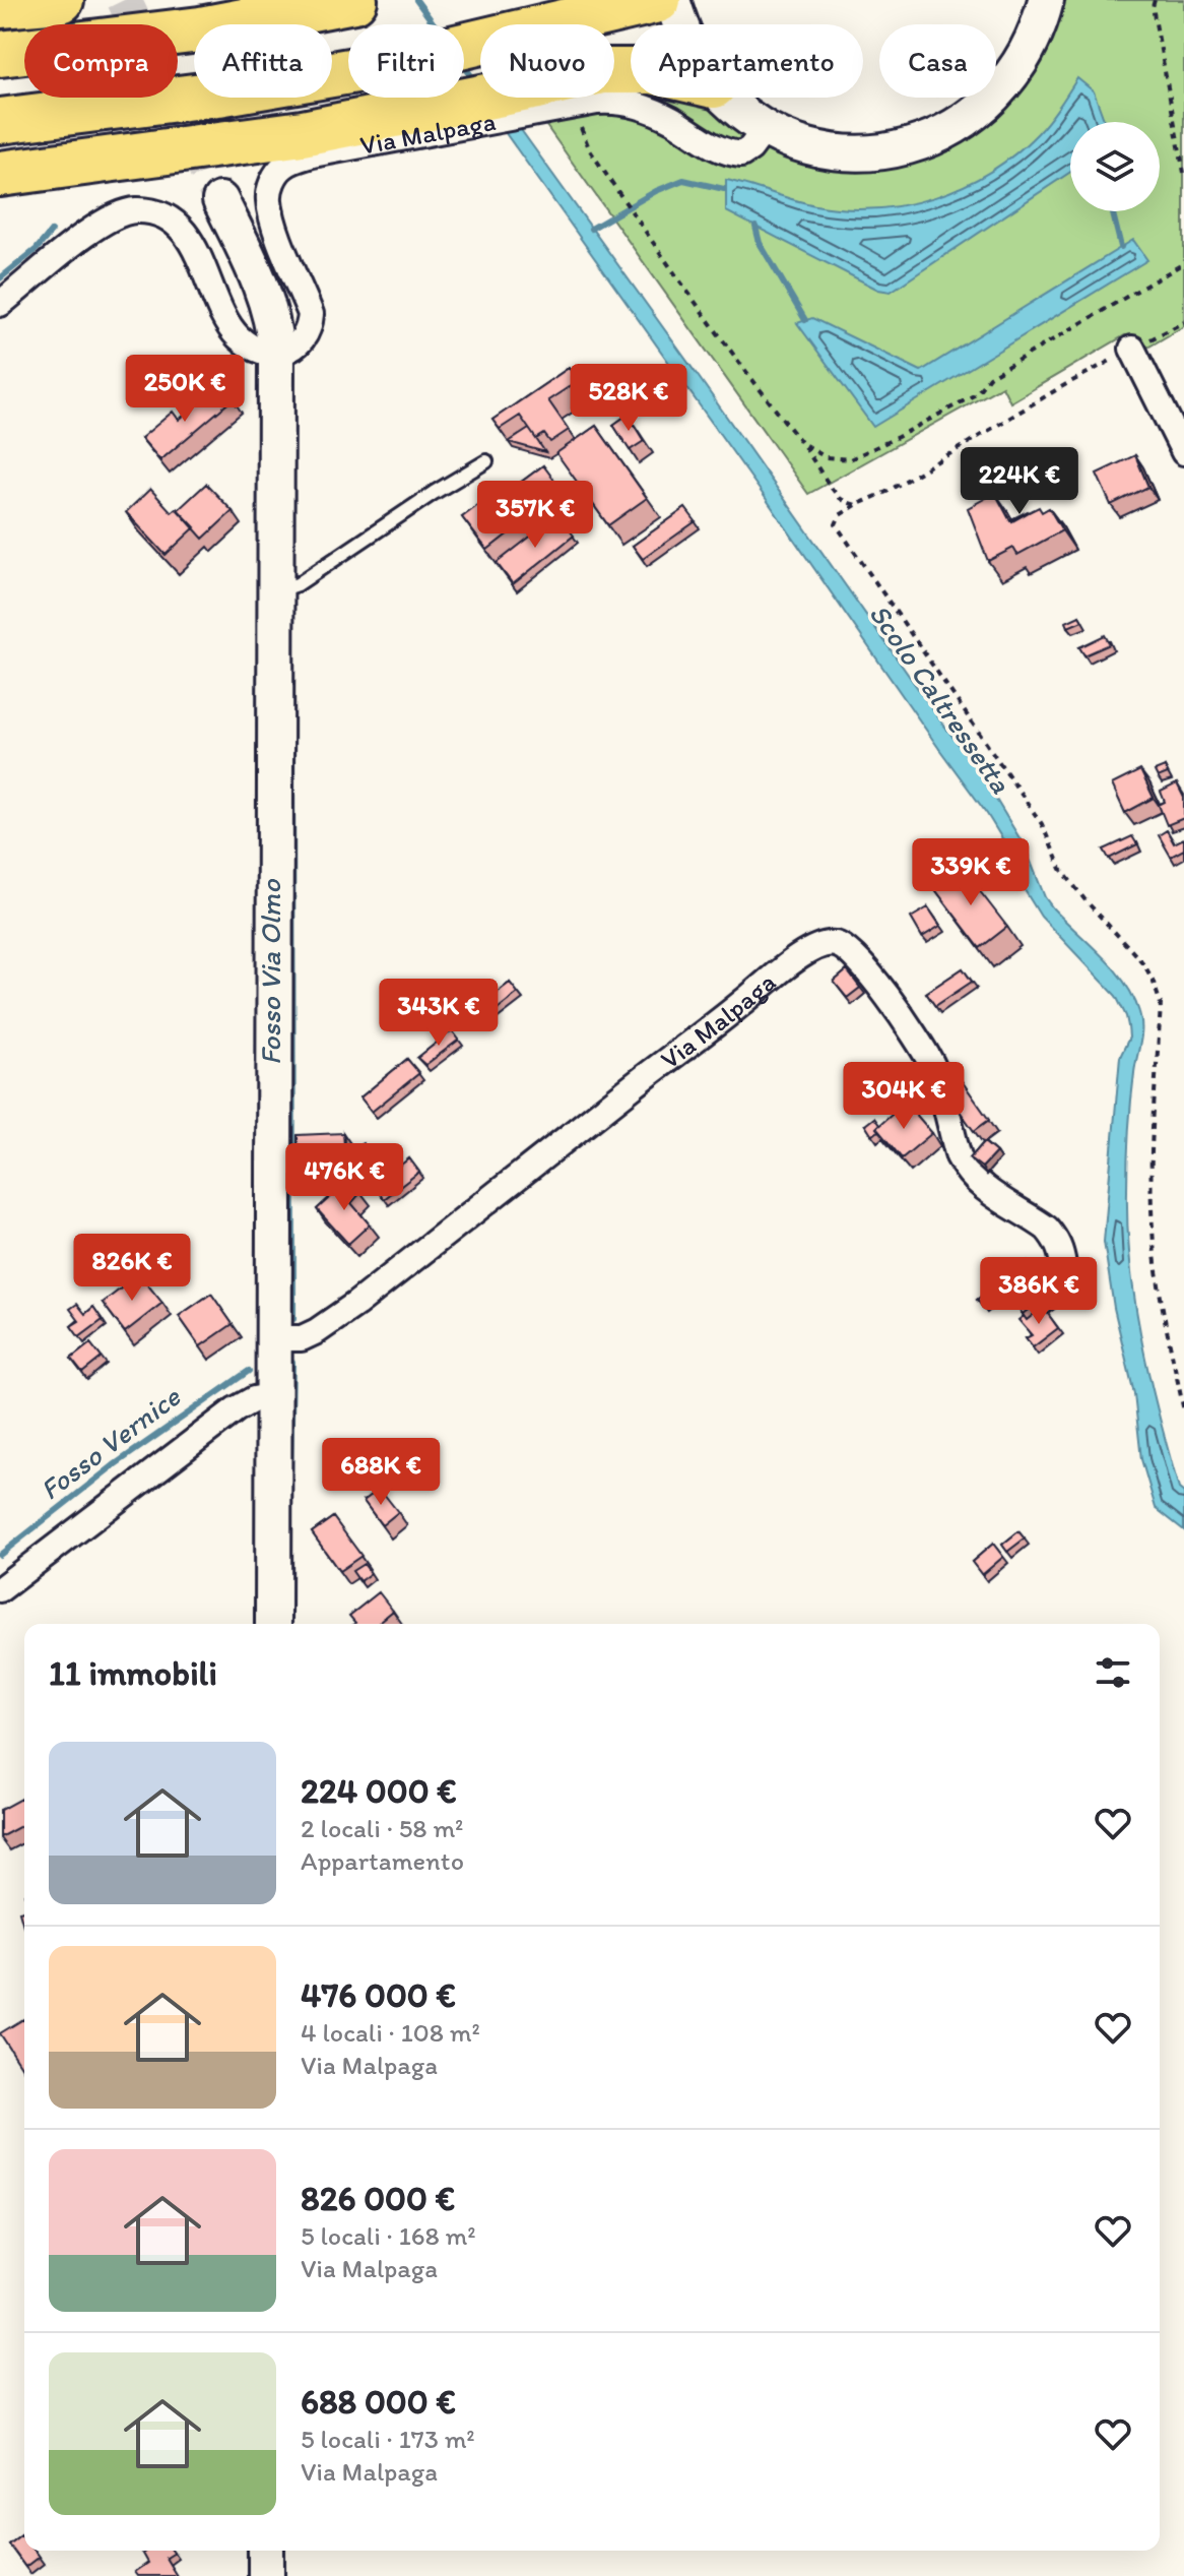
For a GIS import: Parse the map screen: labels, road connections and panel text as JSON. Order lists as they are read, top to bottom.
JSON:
{
  "streets": {
    "street": ["Via Malpaga"]
  },
  "water": ["Scolo Caltressetta", "Fosso Via Olmo", "Fosso Vernice"],
  "page": {
    "chip": [
      "Compra",
      "Affitta",
      "Filtri",
      "Nuovo",
      "Appartamento",
      "Casa"
    ],
    "price": [
      "250K €",
      "528K €",
      "224K €",
      "357K €",
      "339K €",
      "343K €",
      "304K €",
      "476K €",
      "826K €",
      "386K €",
      "688K €"
    ],
    "heading": "11 immobili",
    "list": [
      {
        "name": "224 000 €",
        "note": "2 locali · 58 m² · Appartamento"
      },
      {
        "name": "476 000 €",
        "note": "4 locali · 108 m² · Via Malpaga"
      },
      {
        "name": "826 000 €",
        "note": "5 locali · 168 m² · Via Malpaga"
      },
      {
        "name": "688 000 €",
        "note": "5 locali · 173 m² · Via Malpaga"
      }
    ]
  }
}
